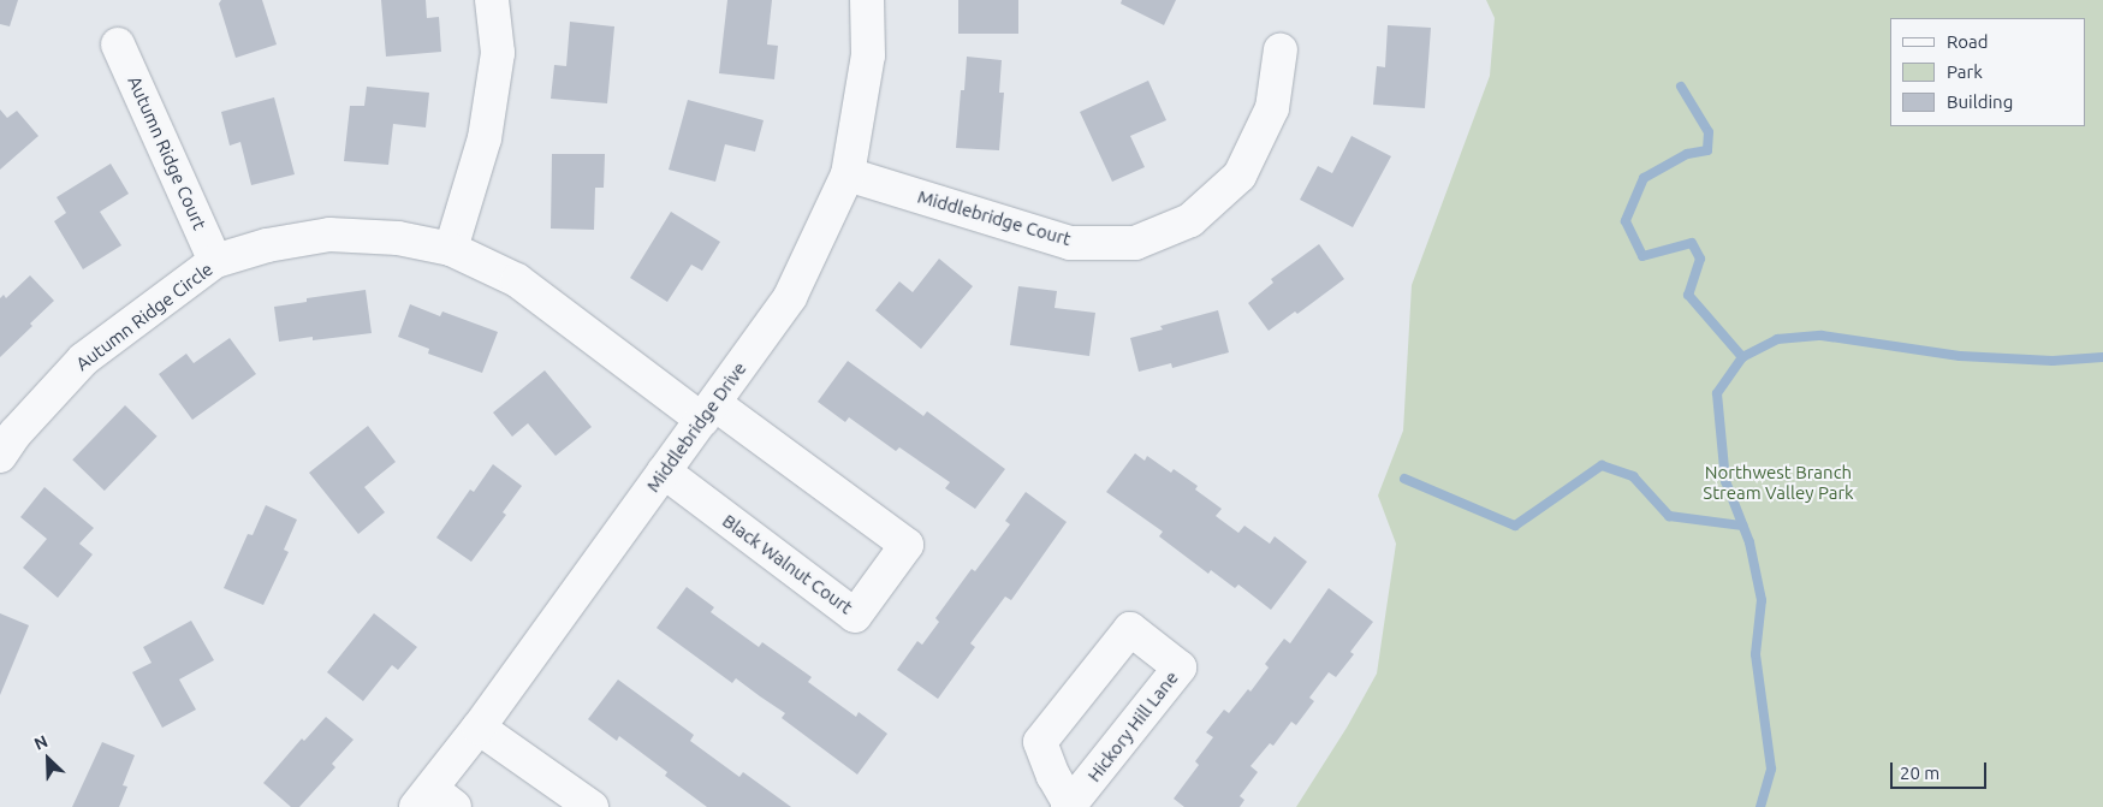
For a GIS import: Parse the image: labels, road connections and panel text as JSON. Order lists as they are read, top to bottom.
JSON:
{
  "streets": {
    "street": [
      "Autumn Ridge Court",
      "Middlebridge Court",
      "Autumn Ridge Circle",
      "Middlebridge Drive",
      "Black Walnut Court",
      "Hickory Hill Lane"
    ]
  },
  "crossings": [
    ["Autumn Ridge Court", "Autumn Ridge Circle"],
    ["Middlebridge Court", "Middlebridge Drive"],
    ["Autumn Ridge Circle", "Middlebridge Drive"],
    ["Autumn Ridge Circle", "Black Walnut Court"],
    ["Middlebridge Drive", "Black Walnut Court"]
  ],
  "parks": ["Northwest Branch Stream Valley Park"],
  "legend": ["Road", "Park", "Building"],
  "scale_bar": "20 m",
  "north": "top left"
}
